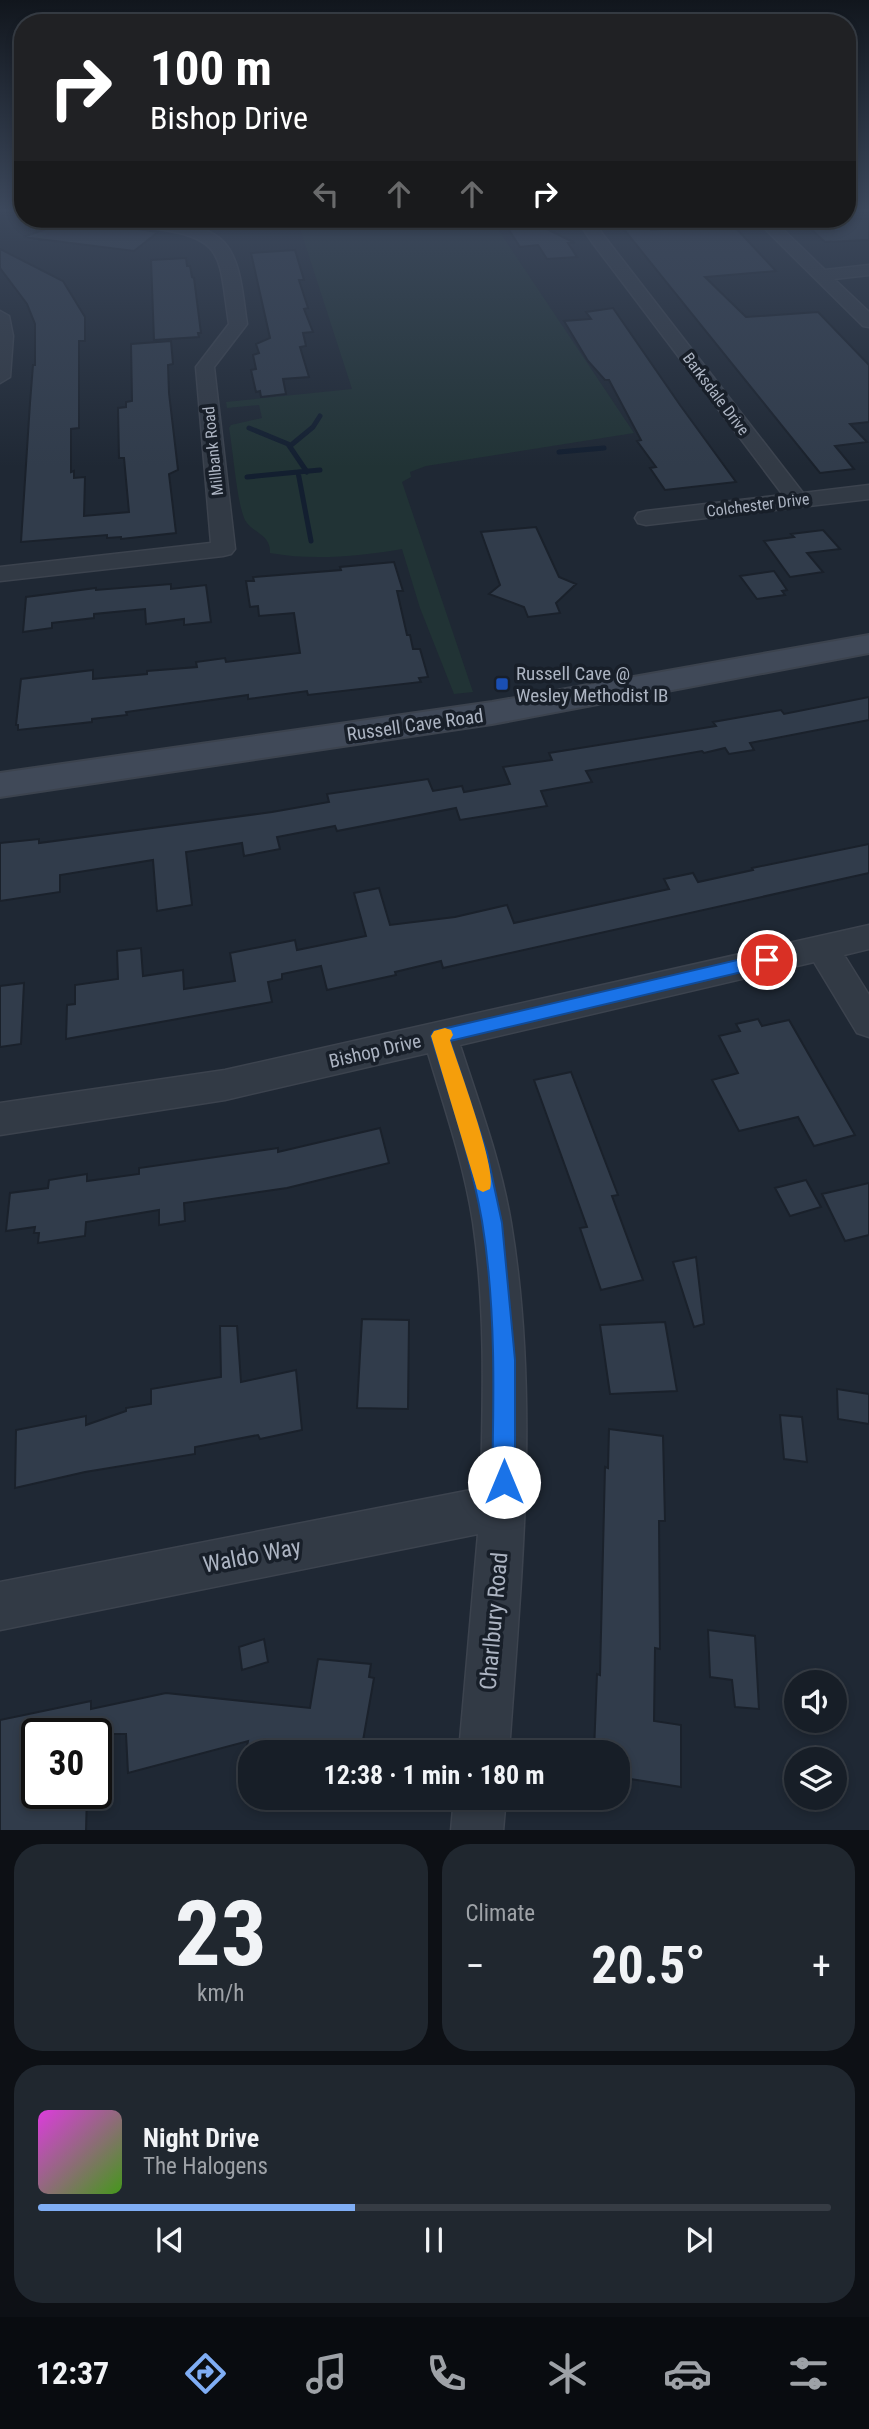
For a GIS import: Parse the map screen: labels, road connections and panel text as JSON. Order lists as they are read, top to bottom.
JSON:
{
  "streets": {
    "main road": ["Russell Cave Road"],
    "street": [
      "Barksdale Drive",
      "Millbank Road",
      "Colchester Drive",
      "Bishop Drive",
      "Waldo Way",
      "Charlbury Road"
    ]
  },
  "crossings": [
    ["Barksdale Drive", "Colchester Drive"],
    ["Bishop Drive", "Charlbury Road"],
    ["Waldo Way", "Charlbury Road"]
  ],
  "places": {
    "transit": ["Russell Cave @ Wesley Methodist IB"]
  },
  "page": {
    "turn": ["100 m", "Bishop Drive"],
    "limit": "30",
    "trip": "12:38 · 1 min · 180 m",
    "tile": [
      ["23", "km/h"],
      "Climate"
    ],
    "heat": ["−", "20.5°", "+"],
    "song": ["Night Drive", "The Halogens"],
    "tabs": "12:37"
  }
}
